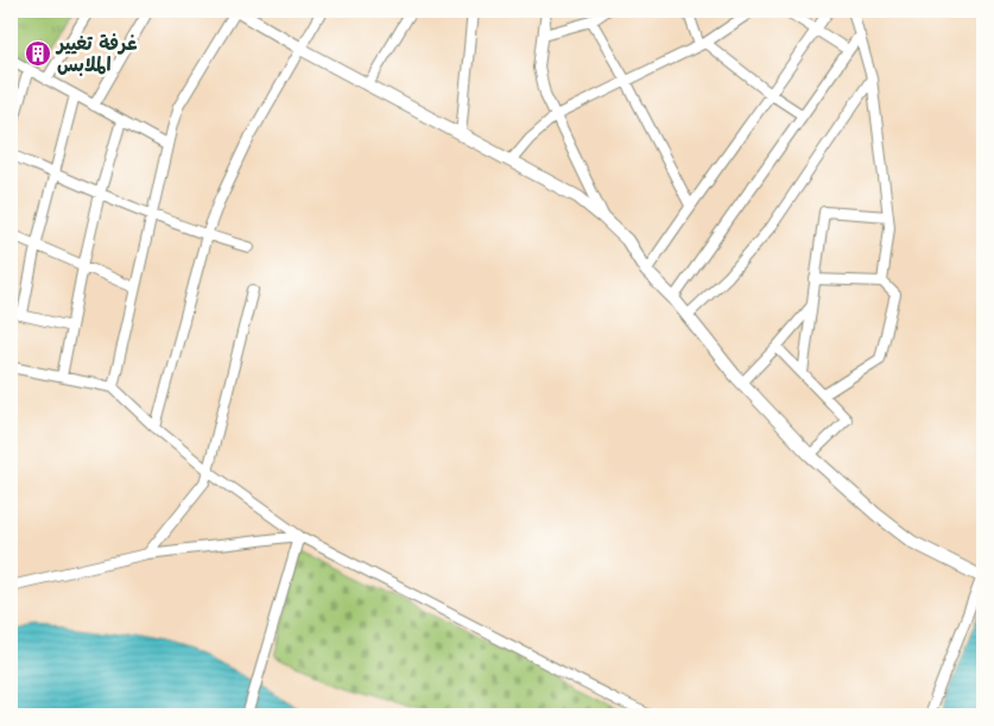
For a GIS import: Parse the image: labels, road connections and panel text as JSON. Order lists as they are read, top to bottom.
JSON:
{
  "places": {
    "building": ["غرفة تغيير الملابس"]
  }
}
